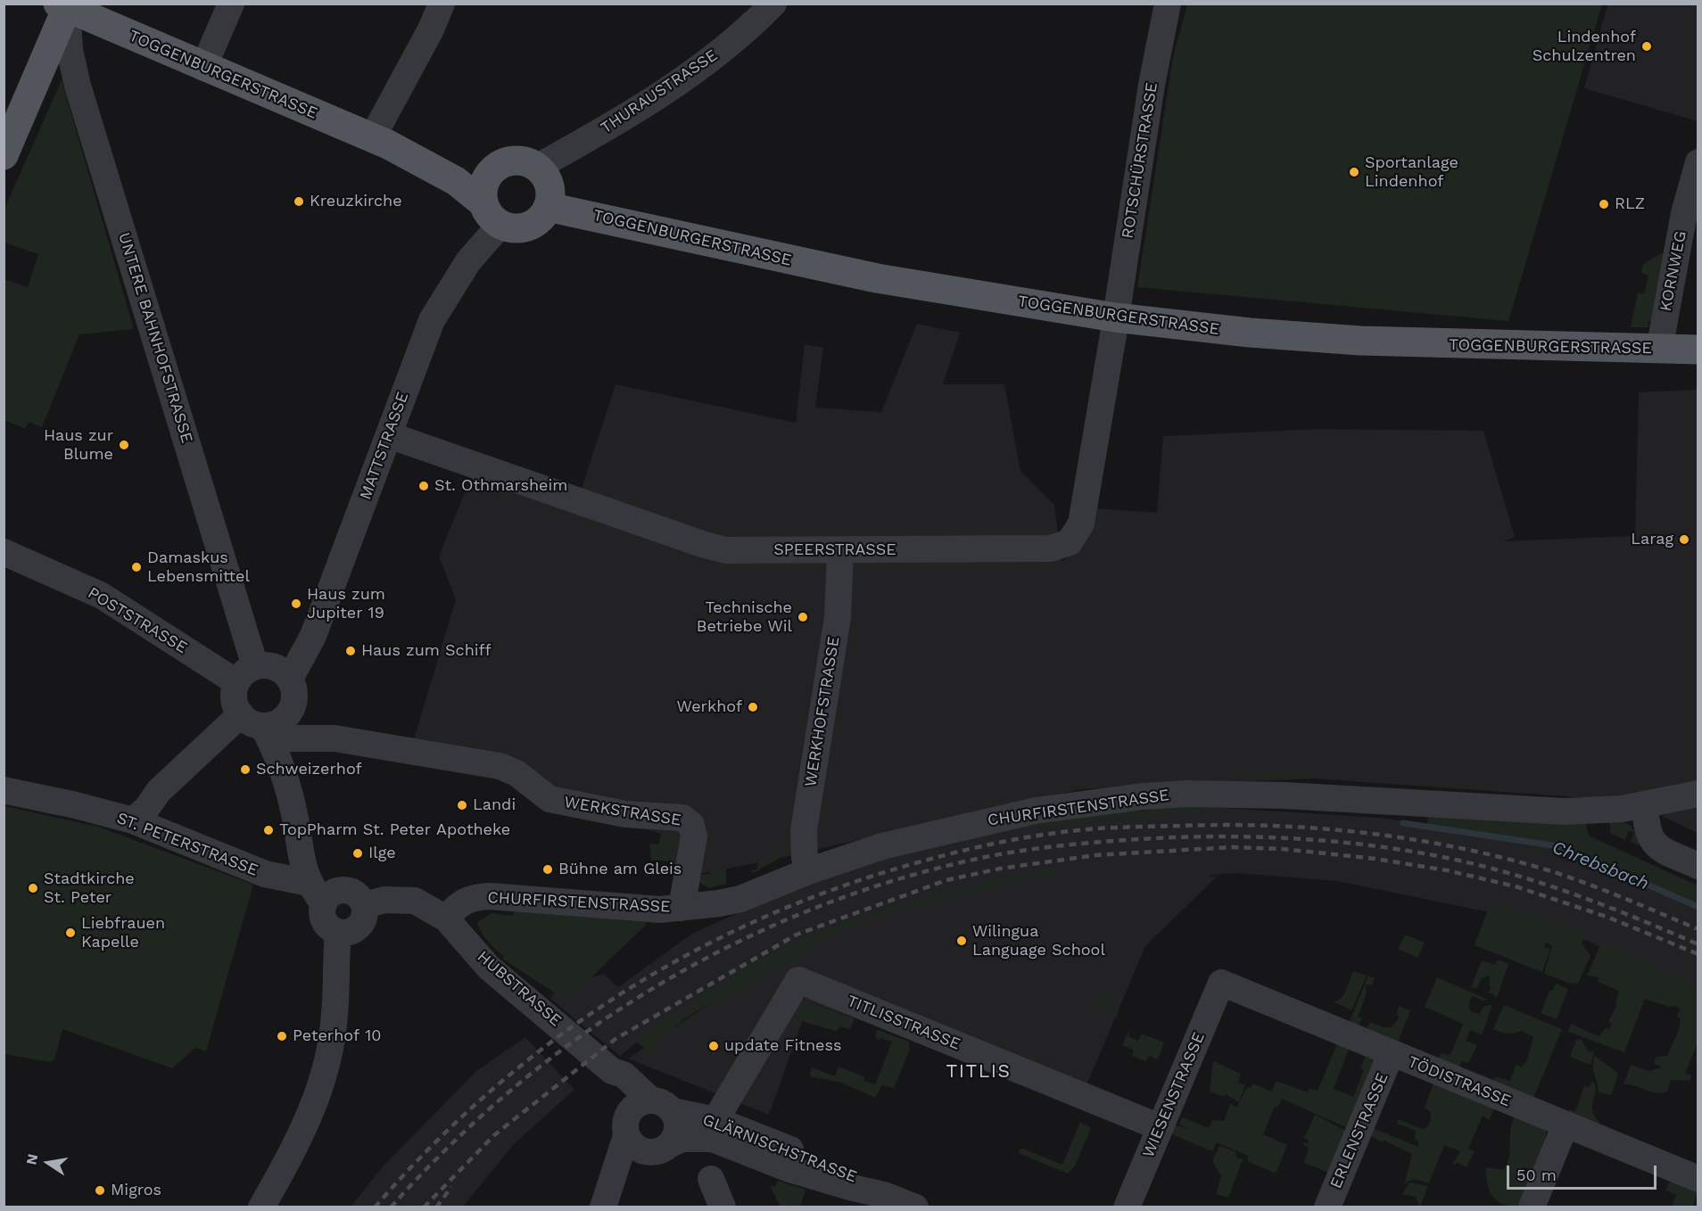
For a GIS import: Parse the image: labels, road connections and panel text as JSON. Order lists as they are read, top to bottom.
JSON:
{
  "streets": {
    "main road": ["TOGGENBURGERSTRASSE"],
    "street": [
      "THURAUSTRASSE",
      "ROTSCHÜRSTRASSE",
      "KORNWEG",
      "UNTERE BAHNHOFSTRASSE",
      "MATTSTRASSE",
      "SPEERSTRASSE",
      "POSTSTRASSE",
      "WERKHOFSTRASSE",
      "CHURFIRSTENSTRASSE",
      "WERKSTRASSE",
      "ST. PETERSTRASSE",
      "HUBSTRASSE",
      "TITLISSTRASSE",
      "TÖDISTRASSE",
      "WIESENSTRASSE",
      "ERLENSTRASSE",
      "GLÄRNISCHSTRASSE"
    ]
  },
  "crossings": [
    ["TOGGENBURGERSTRASSE", "THURAUSTRASSE"],
    ["TOGGENBURGERSTRASSE", "ROTSCHÜRSTRASSE"],
    ["TOGGENBURGERSTRASSE", "KORNWEG"],
    ["TOGGENBURGERSTRASSE", "UNTERE BAHNHOFSTRASSE"],
    ["TOGGENBURGERSTRASSE", "MATTSTRASSE"],
    ["TOGGENBURGERSTRASSE", "SPEERSTRASSE"],
    ["THURAUSTRASSE", "MATTSTRASSE"],
    ["ROTSCHÜRSTRASSE", "SPEERSTRASSE"],
    ["UNTERE BAHNHOFSTRASSE", "MATTSTRASSE"],
    ["UNTERE BAHNHOFSTRASSE", "POSTSTRASSE"],
    ["UNTERE BAHNHOFSTRASSE", "WERKSTRASSE"],
    ["MATTSTRASSE", "SPEERSTRASSE"],
    ["MATTSTRASSE", "POSTSTRASSE"],
    ["MATTSTRASSE", "WERKSTRASSE"],
    ["SPEERSTRASSE", "WERKHOFSTRASSE"],
    ["POSTSTRASSE", "WERKSTRASSE"],
    ["WERKHOFSTRASSE", "CHURFIRSTENSTRASSE"],
    ["CHURFIRSTENSTRASSE", "WERKSTRASSE"],
    ["CHURFIRSTENSTRASSE", "HUBSTRASSE"],
    ["ST. PETERSTRASSE", "HUBSTRASSE"],
    ["HUBSTRASSE", "GLÄRNISCHSTRASSE"],
    ["TITLISSTRASSE", "WIESENSTRASSE"],
    ["TITLISSTRASSE", "GLÄRNISCHSTRASSE"],
    ["TÖDISTRASSE", "WIESENSTRASSE"],
    ["TÖDISTRASSE", "ERLENSTRASSE"]
  ],
  "districts": ["TITLIS"],
  "water": ["Chrebsbach"],
  "places": [
    "Lindenhof Schulzentren",
    "Sportanlage Lindenhof",
    "Kreuzkirche",
    "RLZ",
    "Haus zur Blume",
    "St. Othmarsheim",
    "Larag",
    "Damaskus Lebensmittel",
    "Haus zum Jupiter 19",
    "Technische Betriebe Wil",
    "Haus zum Schiff",
    "Werkhof",
    "Schweizerhof",
    "Landi",
    "TopPharm St. Peter Apotheke",
    "Ilge",
    "Bühne am Gleis",
    "Stadtkirche St. Peter",
    "Liebfrauen Kapelle",
    "Wilingua Language School",
    "Peterhof 10",
    "update Fitness",
    "Migros"
  ],
  "scale_bar": "50 m",
  "north": "left"
}
